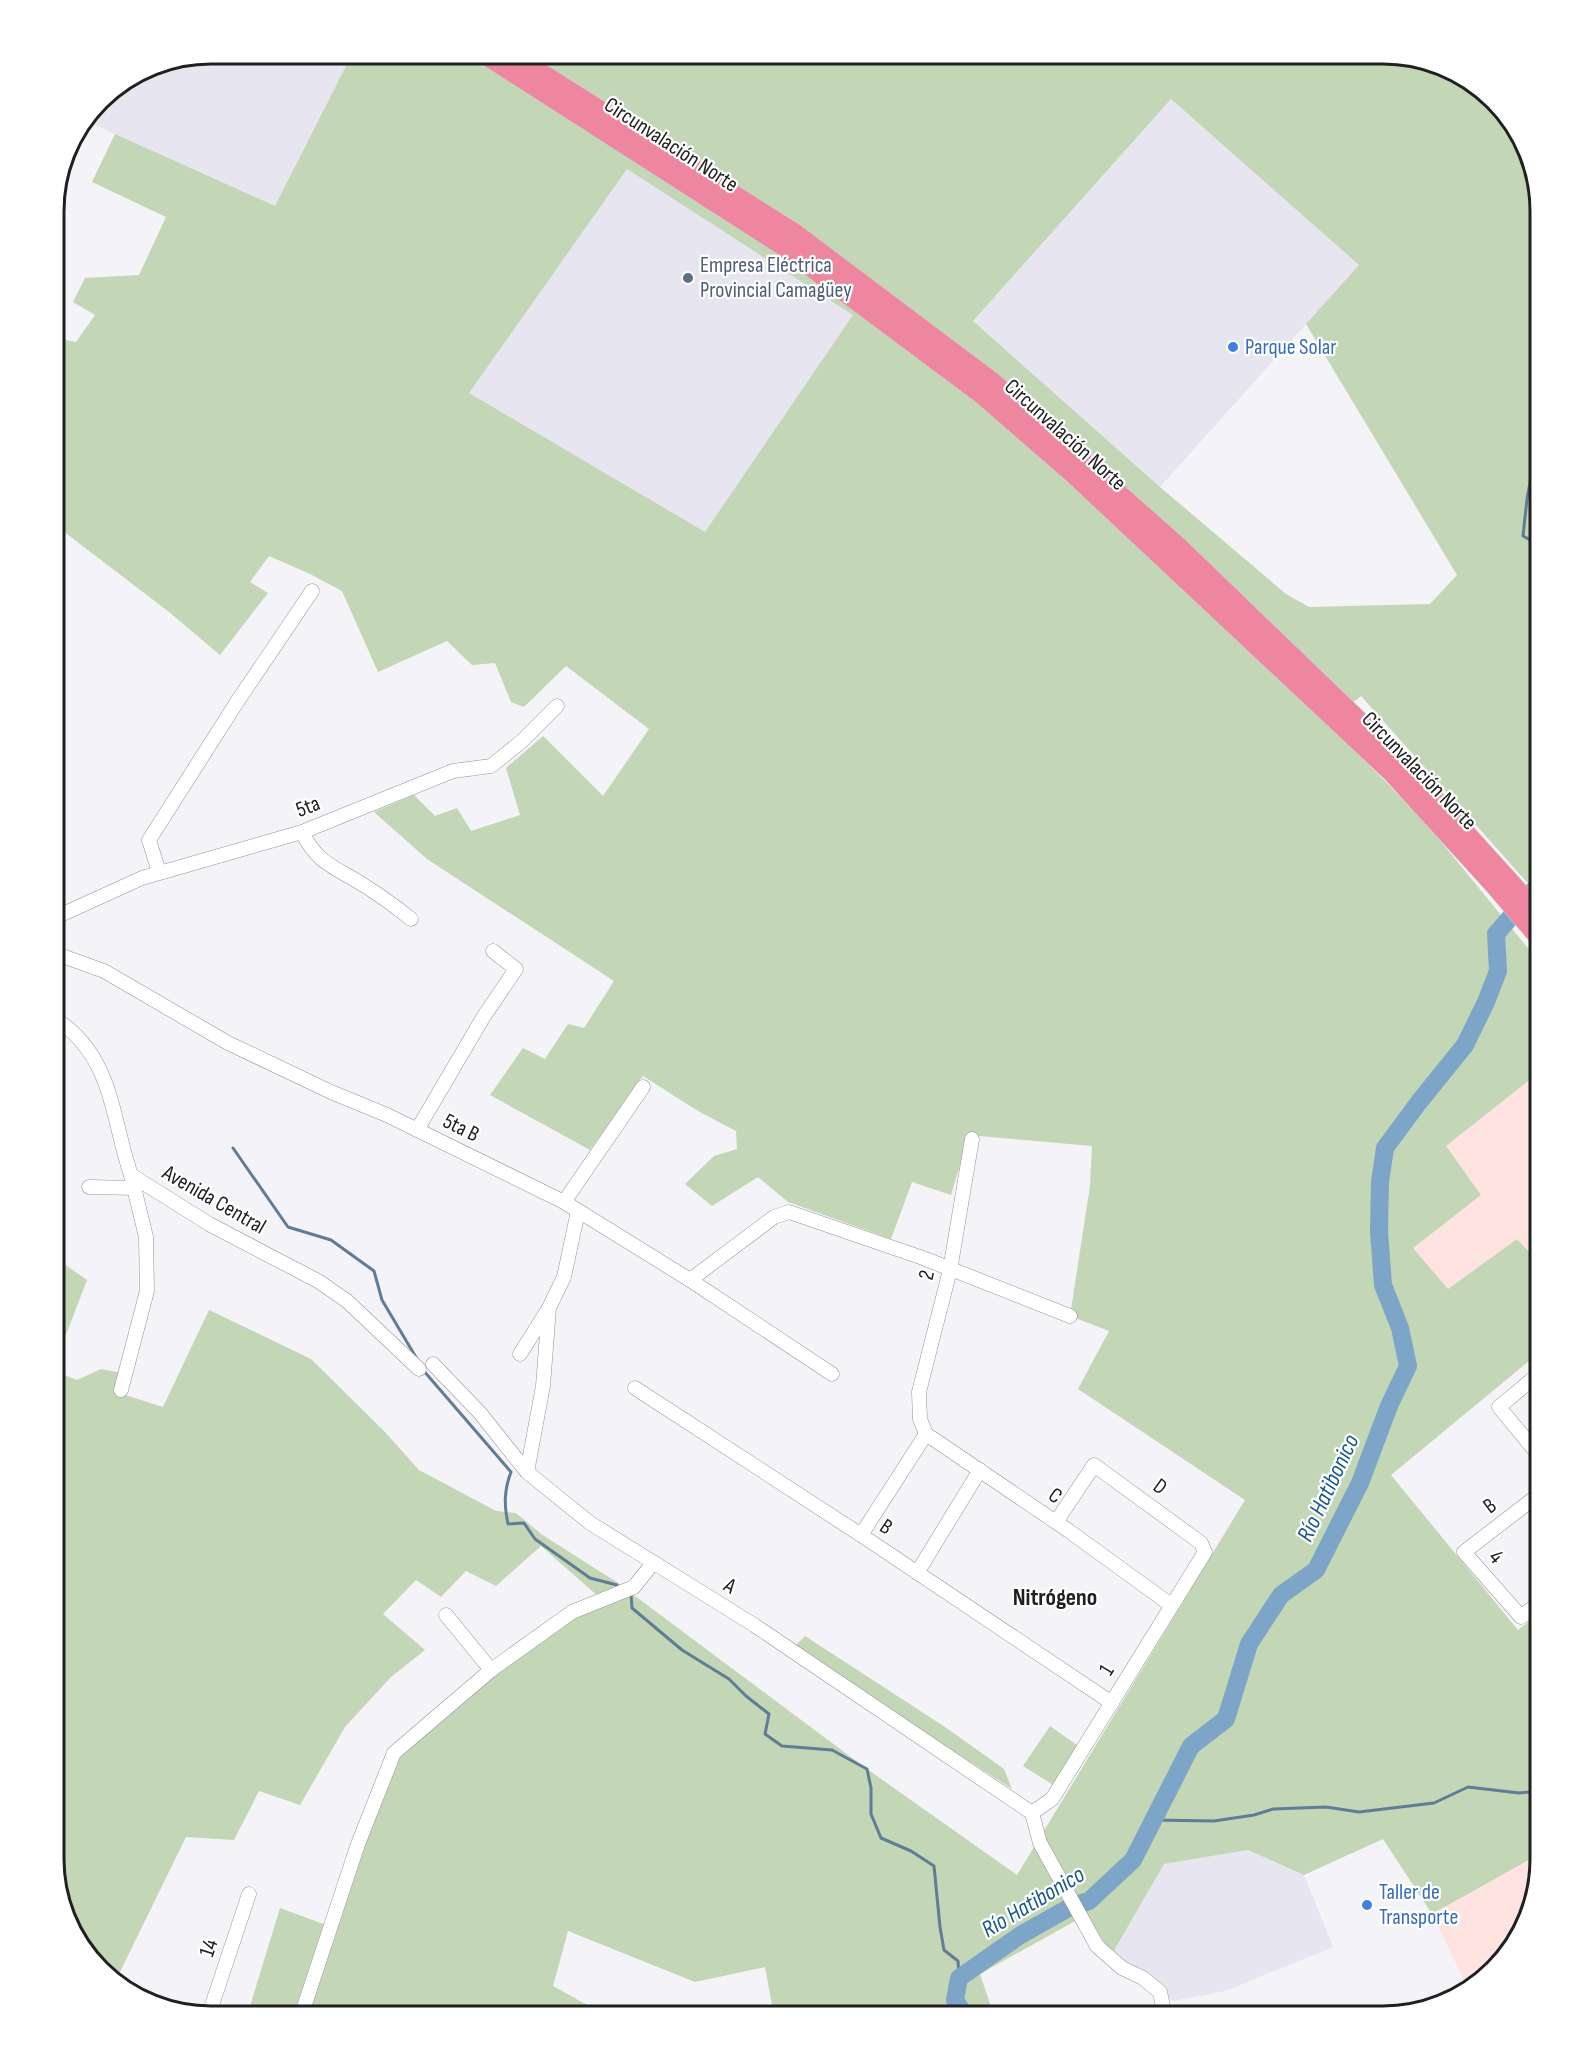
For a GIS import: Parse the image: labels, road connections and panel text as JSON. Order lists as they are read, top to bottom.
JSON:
{
  "streets": {
    "highway": ["Circunvalación Norte"],
    "street": [
      "5ta",
      "5ta B",
      "Avenida Central",
      "2",
      "D",
      "C",
      "B",
      "4",
      "A",
      "1",
      "14"
    ]
  },
  "crossings": [
    ["2", "C"],
    ["D", "C"],
    ["D", "1"],
    ["C", "1"],
    ["B", "4"],
    ["B", "1"],
    ["A", "1"]
  ],
  "districts": ["Nitrógeno"],
  "water": ["Río Hatibonico"],
  "places": ["Empresa Eléctrica Provincial Camagüey", "Parque Solar", "Taller de Transporte"]
}
